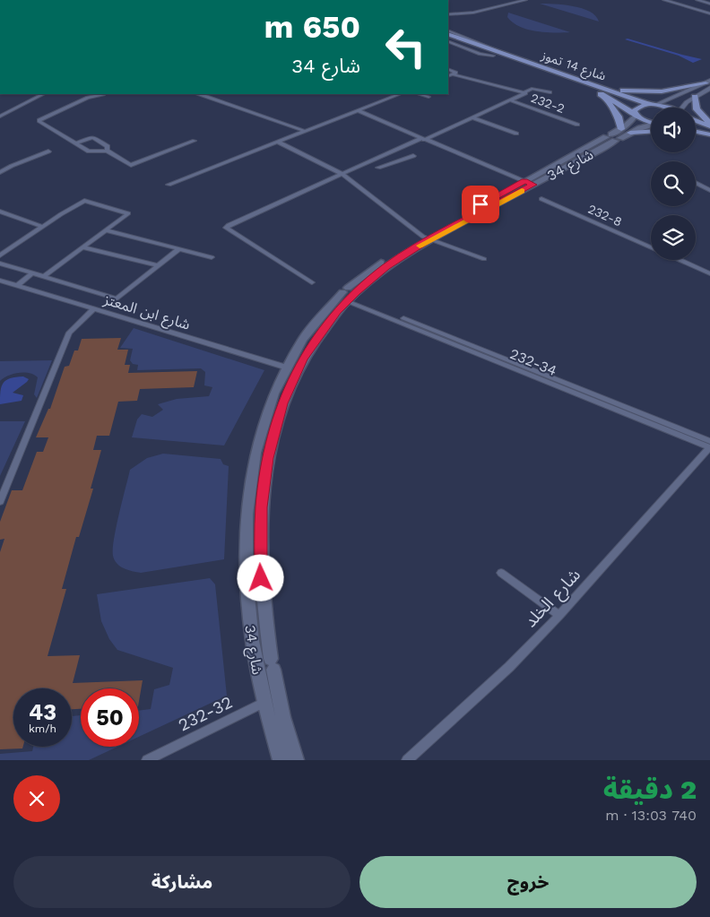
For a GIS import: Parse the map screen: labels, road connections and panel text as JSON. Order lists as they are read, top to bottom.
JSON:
{
  "streets": {
    "main road": ["شارع 14 تموز", "شارع 34"],
    "street": [
      "232-2",
      "232-8",
      "شارع ابن المعتز",
      "232-34",
      "شارع الخلد",
      "232-32"
    ]
  },
  "crossings": [
    ["شارع 14 تموز", "شارع 34"],
    ["شارع 34", "شارع ابن المعتز"],
    ["شارع 34", "232-34"],
    ["شارع 34", "232-32"],
    ["232-34", "شارع الخلد"]
  ],
  "page": {
    "turn": ["650 m", "شارع 34"],
    "speed": "43 km/h",
    "limit": "50",
    "heading": ["2 دقيقة", "740 m · 13:03"],
    "buttons": ["خروج", "مشاركة"]
  }
}
